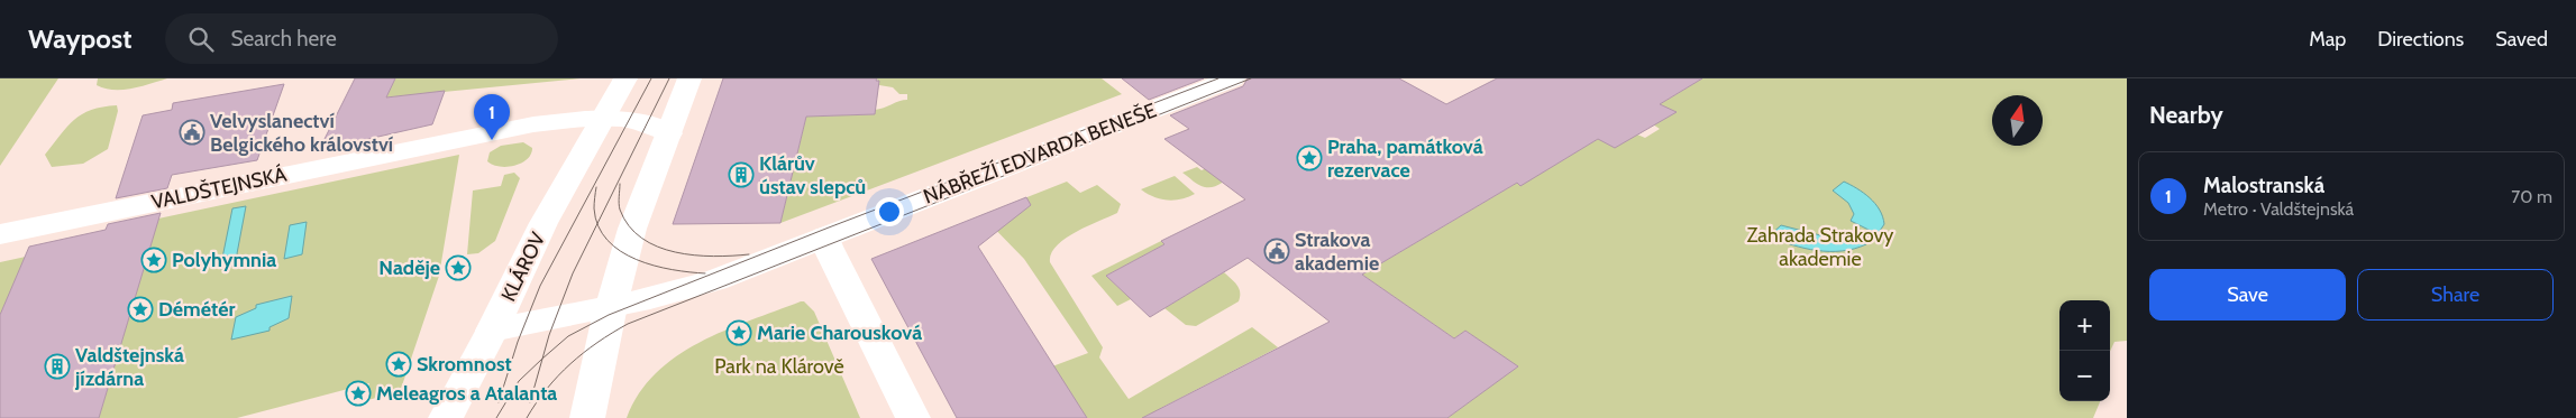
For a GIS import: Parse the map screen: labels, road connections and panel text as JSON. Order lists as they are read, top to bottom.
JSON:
{
  "streets": {
    "main road": ["NÁBŘEŽÍ EDVARDA BENEŠE", "VALDŠTEJNSKÁ", "KLÁROV"]
  },
  "crossings": [
    ["NÁBŘEŽÍ EDVARDA BENEŠE", "KLÁROV"],
    ["VALDŠTEJNSKÁ", "KLÁROV"]
  ],
  "parks": ["Zahrada Strakovy akademie", "Park na Klárově"],
  "places": {
    "public building": ["Velvyslanectví Belgického království", "Strakova akademie"],
    "place": [
      "Praha, památková rezervace",
      "Polyhymnia",
      "Naděje",
      "Démétér",
      "Marie Charousková",
      "Skromnost",
      "Meleagros a Atalanta"
    ],
    "building": ["Klárův ústav slepců", "Valdštejnská jízdárna"]
  },
  "north": "top",
  "page": {
    "header": "Waypost",
    "search": "Search here",
    "nav": ["Map", "Directions", "Saved"],
    "heading": "Nearby",
    "pins": "1",
    "list": [
      {
        "mark": "1",
        "name": "Malostranská",
        "note": "Metro · Valdštejnská",
        "value": "70 m"
      }
    ],
    "buttons": ["Save", "Share"],
    "map_buttons": ["+", "−"]
  }
}
